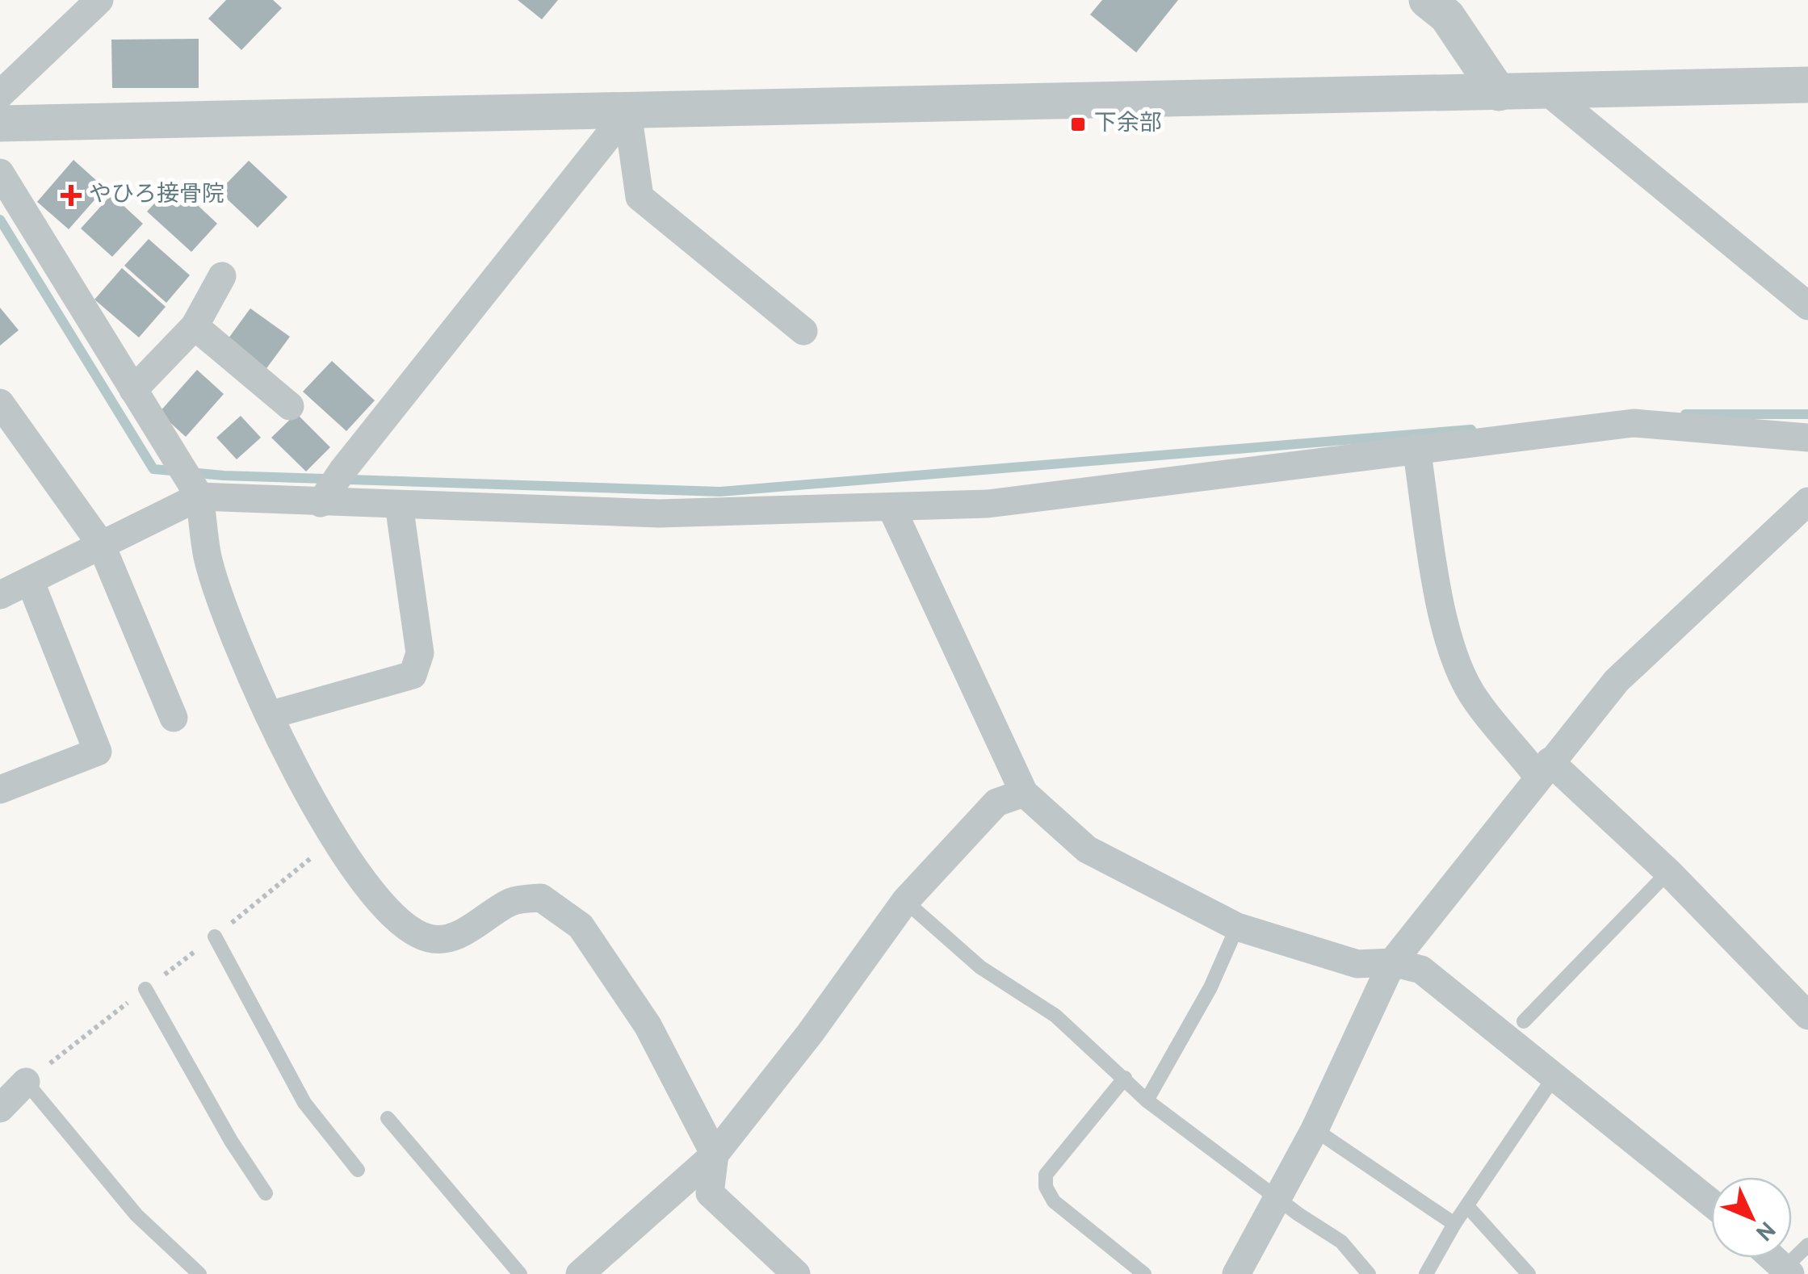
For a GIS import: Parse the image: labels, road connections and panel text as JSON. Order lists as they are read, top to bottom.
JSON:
{
  "places": {
    "transit": ["下余部"],
    "health": ["やひろ接骨院"]
  },
  "north": "bottom right"
}
